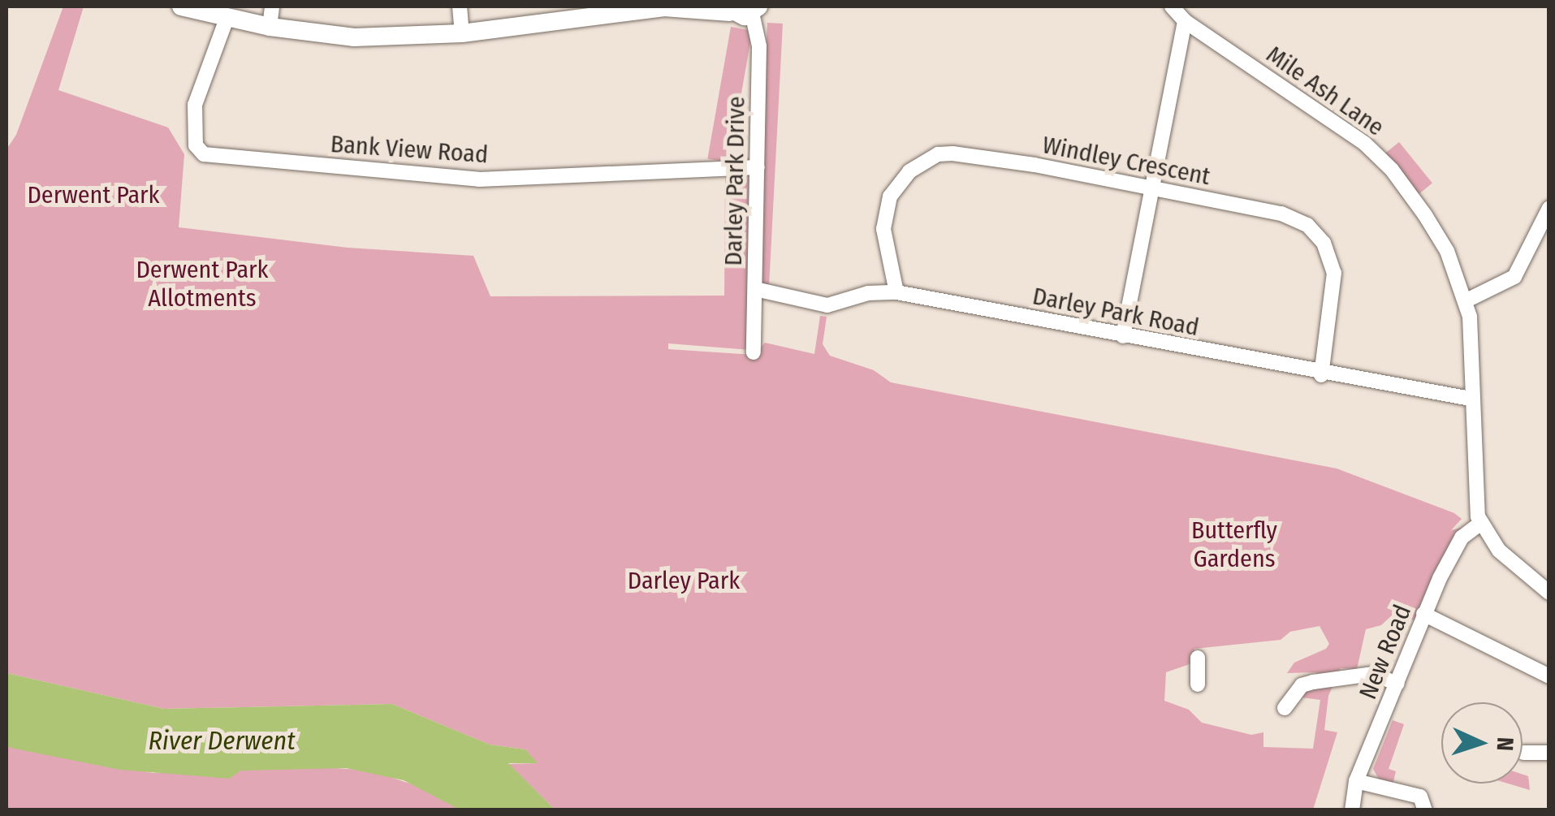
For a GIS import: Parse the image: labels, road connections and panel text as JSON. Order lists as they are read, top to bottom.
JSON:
{
  "streets": {
    "street": [
      "Mile Ash Lane",
      "Bank View Road",
      "Windley Crescent",
      "Darley Park Drive",
      "Darley Park Road",
      "New Road"
    ]
  },
  "crossings": [
    ["Mile Ash Lane", "Darley Park Road"],
    ["Mile Ash Lane", "New Road"],
    ["Bank View Road", "Darley Park Drive"],
    ["Windley Crescent", "Darley Park Road"],
    ["Darley Park Drive", "Darley Park Road"]
  ],
  "water": ["River Derwent"],
  "parks": [
    "Derwent Park",
    "Derwent Park Allotments",
    "Butterfly Gardens",
    "Darley Park"
  ],
  "north": "right"
}
